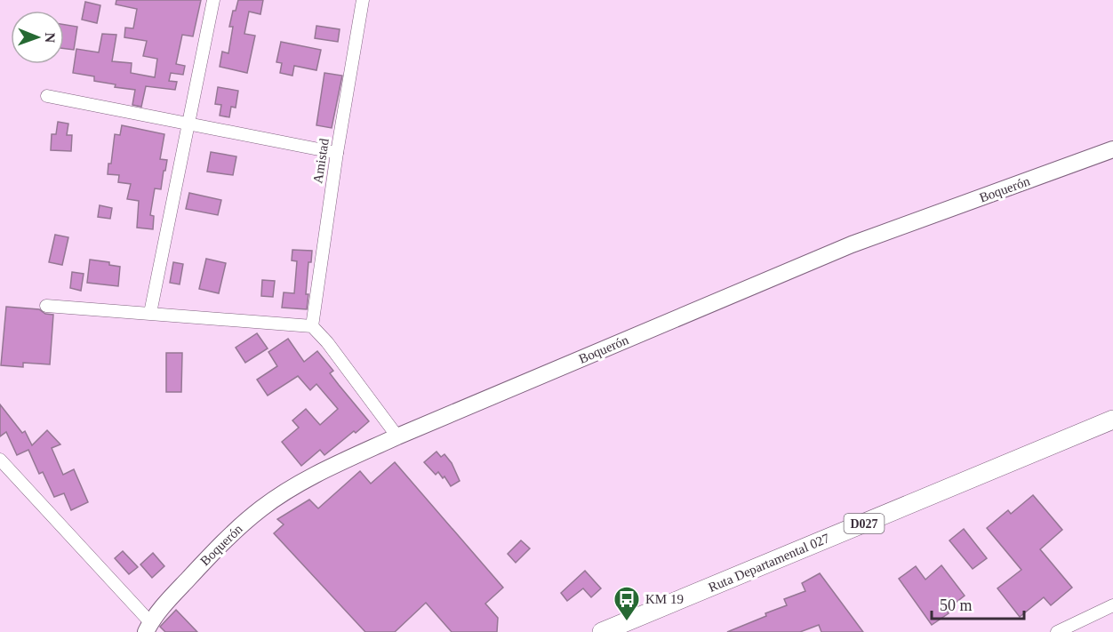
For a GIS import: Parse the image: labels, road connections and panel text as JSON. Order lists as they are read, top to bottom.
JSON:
{
  "streets": {
    "main road": ["D027", "Ruta Departamental 027"],
    "street": ["Amistad", "Boquerón"]
  },
  "places": {
    "bus stop": ["KM 19"]
  },
  "scale_bar": "50 m",
  "north": "right"
}
